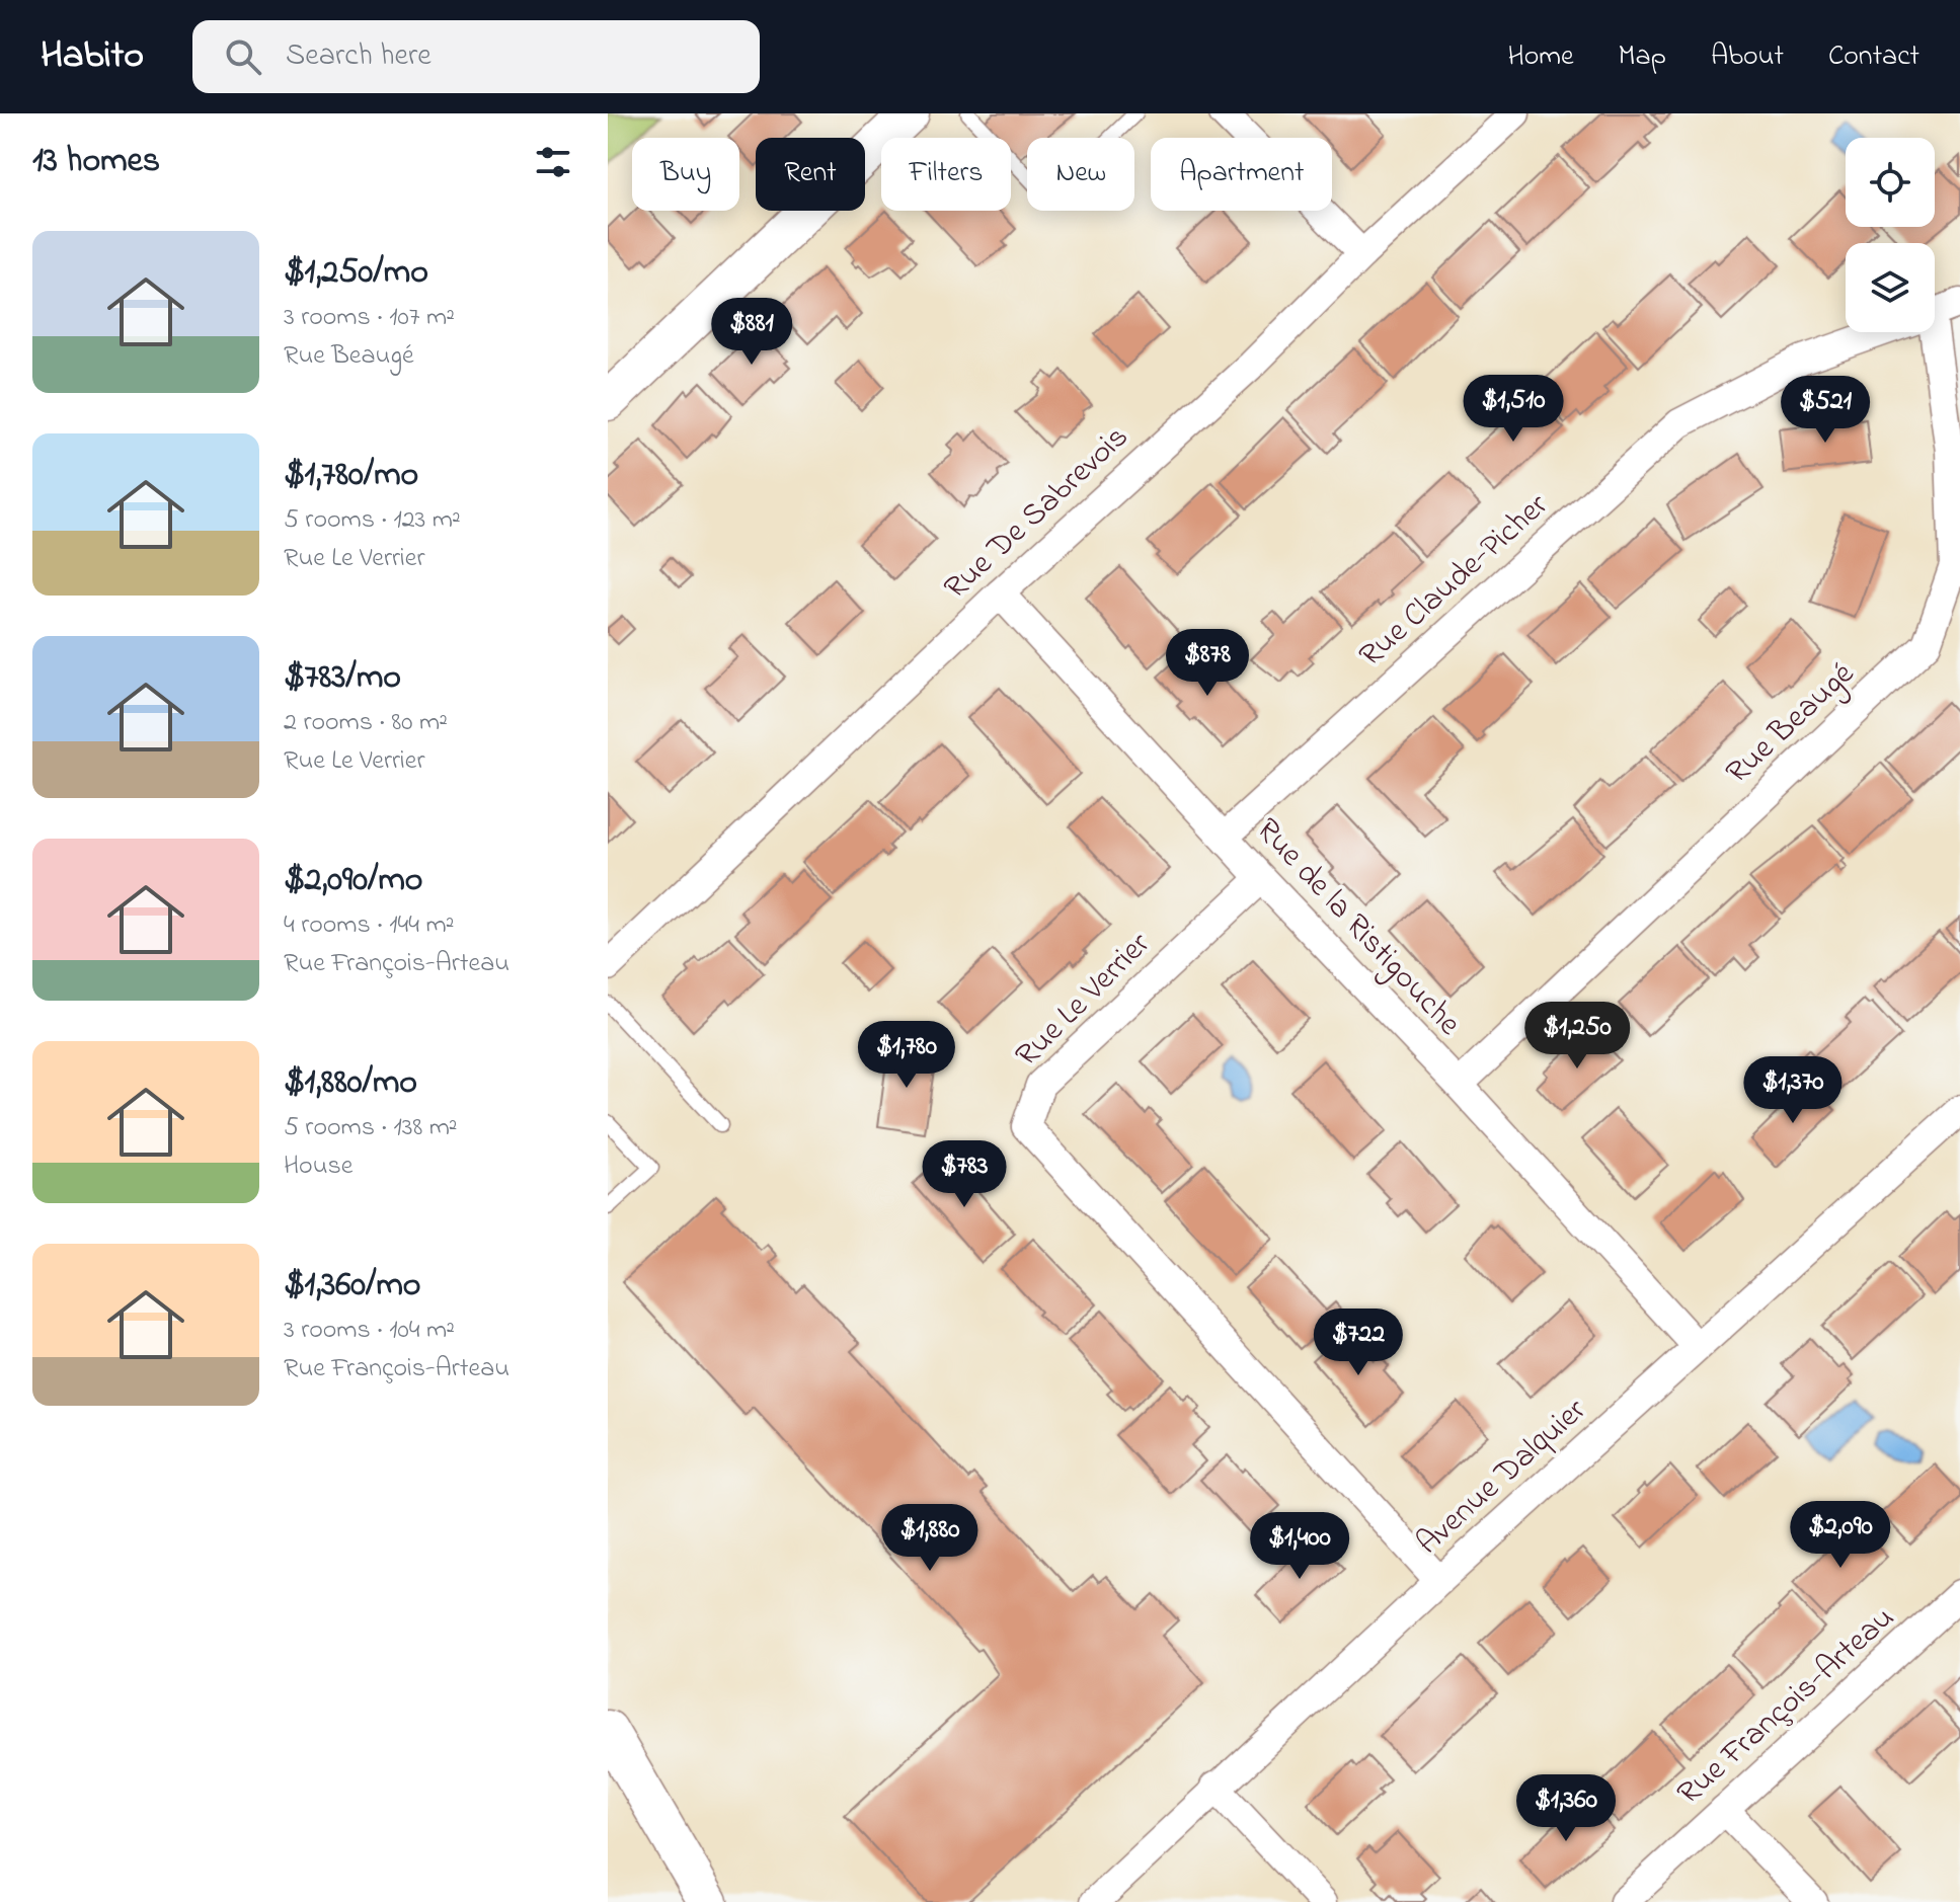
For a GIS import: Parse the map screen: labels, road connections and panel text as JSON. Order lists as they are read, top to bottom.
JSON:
{
  "streets": {
    "street": [
      "Rue De Sabrevois",
      "Rue Claude-Picher",
      "Rue Beaugé",
      "Rue de la Ristigouche",
      "Rue Le Verrier",
      "Avenue Dalquier",
      "Rue François-Arteau"
    ]
  },
  "crossings": [
    ["Rue De Sabrevois", "Rue de la Ristigouche"],
    ["Rue Claude-Picher", "Rue de la Ristigouche"],
    ["Rue Beaugé", "Rue de la Ristigouche"],
    ["Rue de la Ristigouche", "Rue Le Verrier"],
    ["Rue de la Ristigouche", "Avenue Dalquier"],
    ["Rue Le Verrier", "Avenue Dalquier"]
  ],
  "page": {
    "header": "Habito",
    "search": "Search here",
    "nav": [
      "Home",
      "Map",
      "About",
      "Contact"
    ],
    "heading": "13 homes",
    "chip": [
      "Buy",
      "Rent",
      "Filters",
      "New",
      "Apartment"
    ],
    "list": [
      {
        "name": "$1,250/mo",
        "note": "3 rooms · 107 m² · Rue Beaugé"
      },
      {
        "name": "$1,780/mo",
        "note": "5 rooms · 123 m² · Rue Le Verrier"
      },
      {
        "name": "$783/mo",
        "note": "2 rooms · 80 m² · Rue Le Verrier"
      },
      {
        "name": "$2,090/mo",
        "note": "4 rooms · 144 m² · Rue François-Arteau"
      },
      {
        "name": "$1,880/mo",
        "note": "5 rooms · 138 m² · House"
      },
      {
        "name": "$1,360/mo",
        "note": "3 rooms · 104 m² · Rue François-Arteau"
      }
    ],
    "price": [
      "$881",
      "$1,510",
      "$521",
      "$878",
      "$1,250",
      "$1,780",
      "$1,370",
      "$783",
      "$722",
      "$2,090",
      "$1,880",
      "$1,400",
      "$1,360"
    ]
  }
}
